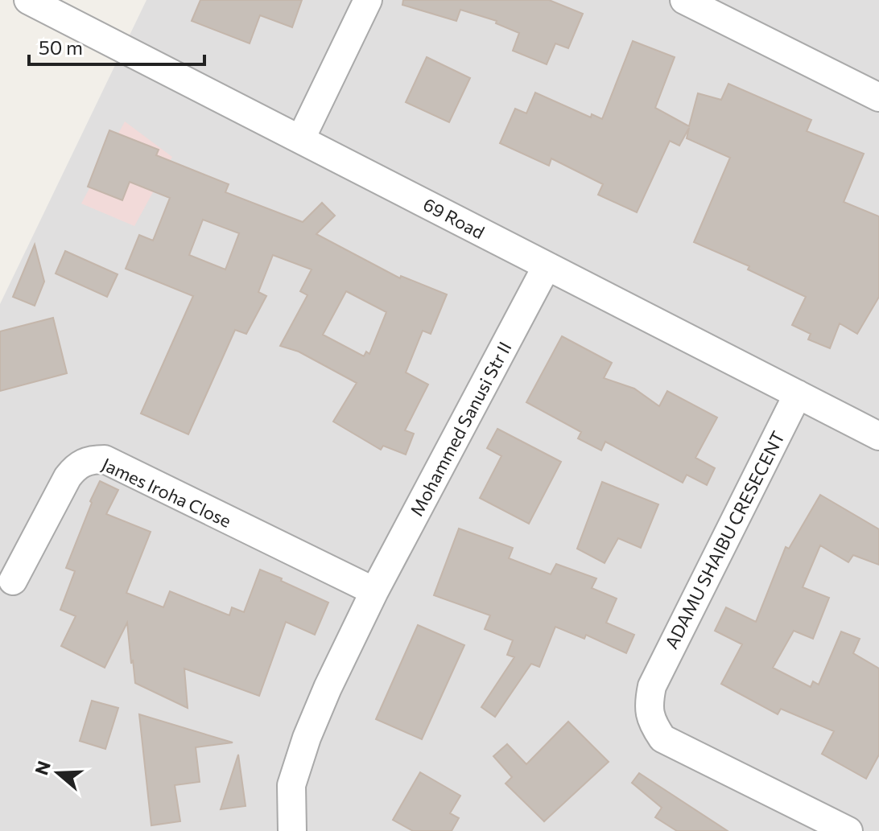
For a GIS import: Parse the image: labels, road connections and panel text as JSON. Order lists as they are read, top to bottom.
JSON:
{
  "streets": {
    "street": [
      "69 Road",
      "Mohammed Sanusi Str II",
      "James Iroha Close",
      "ADAMU SHAIBU CRESECENT"
    ]
  },
  "crossings": [
    ["69 Road", "Mohammed Sanusi Str II"],
    ["69 Road", "ADAMU SHAIBU CRESECENT"],
    ["Mohammed Sanusi Str II", "James Iroha Close"]
  ],
  "scale_bar": "50 m",
  "north": "left"
}
